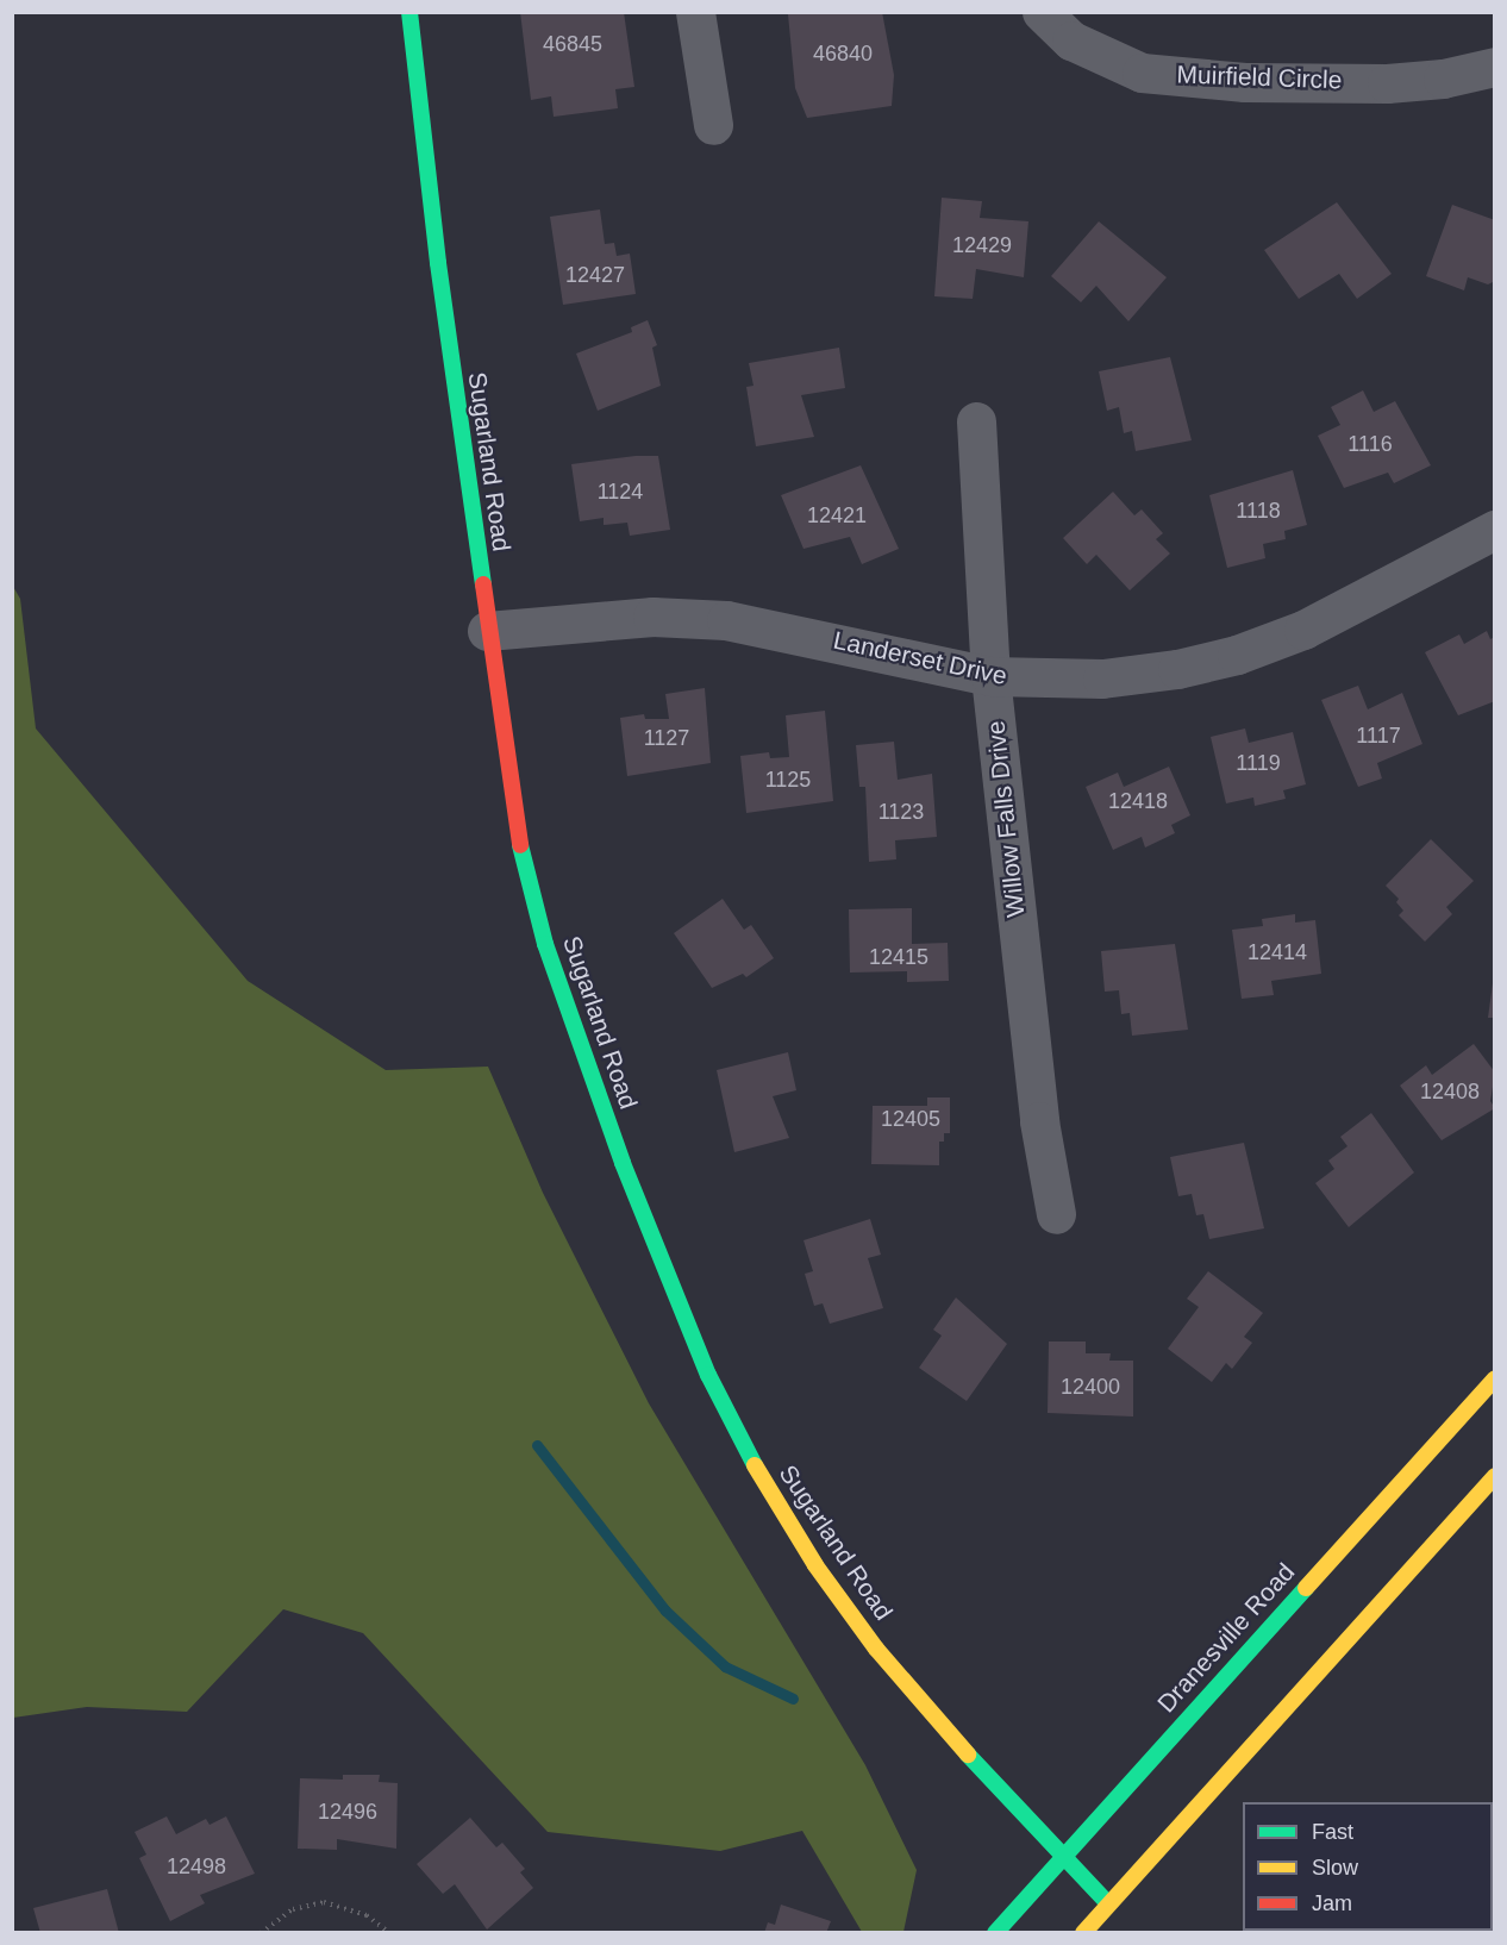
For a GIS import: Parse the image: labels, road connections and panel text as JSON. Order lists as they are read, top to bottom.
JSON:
{
  "streets": {
    "street": [
      "Muirfield Circle",
      "Sugarland Road",
      "Landerset Drive",
      "Willow Falls Drive",
      "Dranesville Road"
    ]
  },
  "crossings": [
    ["Sugarland Road", "Landerset Drive"],
    ["Sugarland Road", "Dranesville Road"],
    ["Landerset Drive", "Willow Falls Drive"]
  ],
  "house_numbers": [
    "46845",
    "46840",
    "12429",
    "12427",
    "1116",
    "1124",
    "1118",
    "12421",
    "1117",
    "1127",
    "1119",
    "1125",
    "12418",
    "1123",
    "12414",
    "12415",
    "12408",
    "12405",
    "12400",
    "12496",
    "12498"
  ],
  "legend": ["Fast", "Slow", "Jam"]
}
